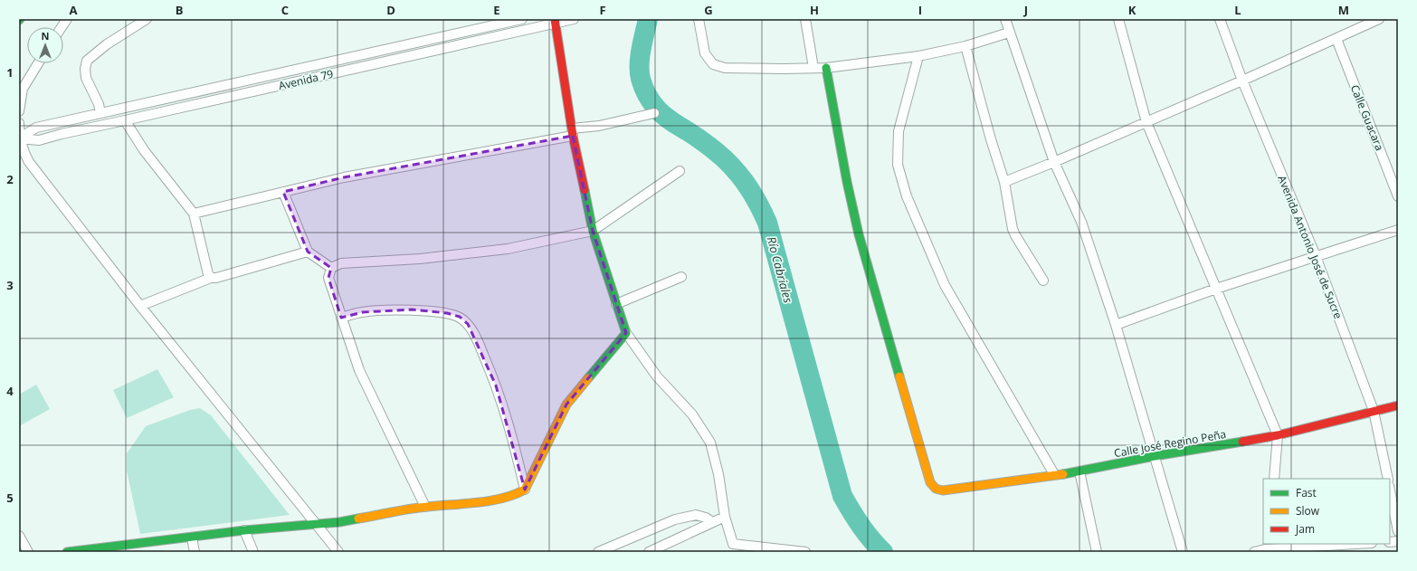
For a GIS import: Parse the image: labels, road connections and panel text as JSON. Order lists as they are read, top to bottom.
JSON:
{
  "streets": {
    "street": [
      "Avenida 79",
      "Calle Guacara",
      "Avenida Antonio José de Sucre",
      "Calle José Regino Peña"
    ]
  },
  "crossings": [
    ["Avenida Antonio José de Sucre", "Calle José Regino Peña"]
  ],
  "water": ["Río Cabriales"],
  "legend": ["Fast", "Slow", "Jam"],
  "north": "top",
  "grid": {
    "columns": [
      "A",
      "B",
      "C",
      "D",
      "E",
      "F",
      "G",
      "H",
      "I",
      "J",
      "K",
      "L",
      "M"
    ],
    "rows": [
      "1",
      "2",
      "3",
      "4",
      "5"
    ]
  }
}
